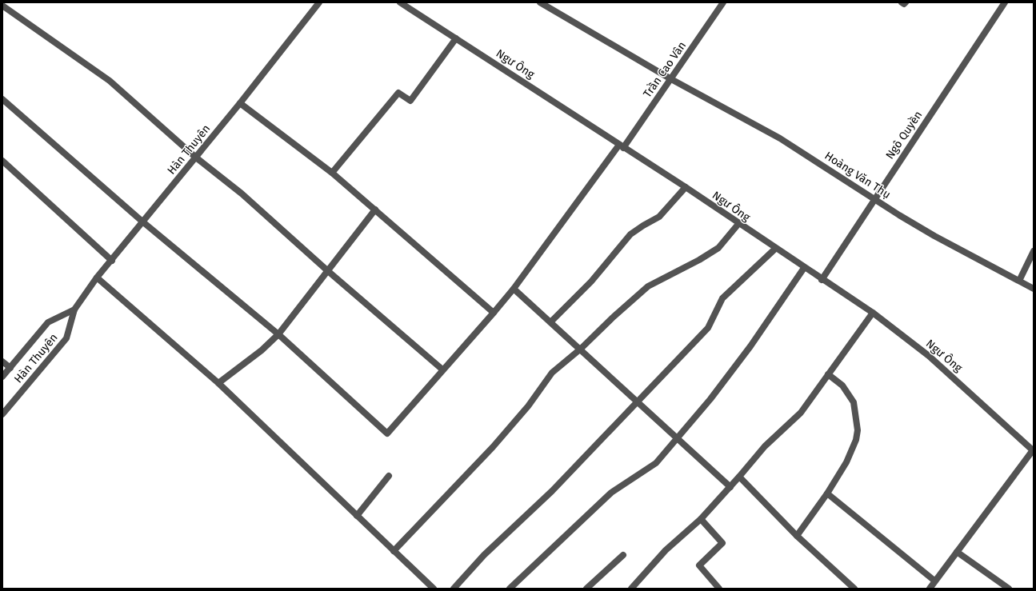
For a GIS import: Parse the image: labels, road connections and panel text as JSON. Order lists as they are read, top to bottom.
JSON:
{
  "streets": {
    "street": [
      "Ngư Ông",
      "Trần Cao Vân",
      "Ngô Quyền",
      "Hàn Thuyên",
      "Hoàng Văn Thụ"
    ]
  },
  "crossings": [
    ["Ngư Ông", "Trần Cao Vân"],
    ["Ngư Ông", "Ngô Quyền"],
    ["Trần Cao Vân", "Hoàng Văn Thụ"],
    ["Ngô Quyền", "Hoàng Văn Thụ"]
  ]
}
